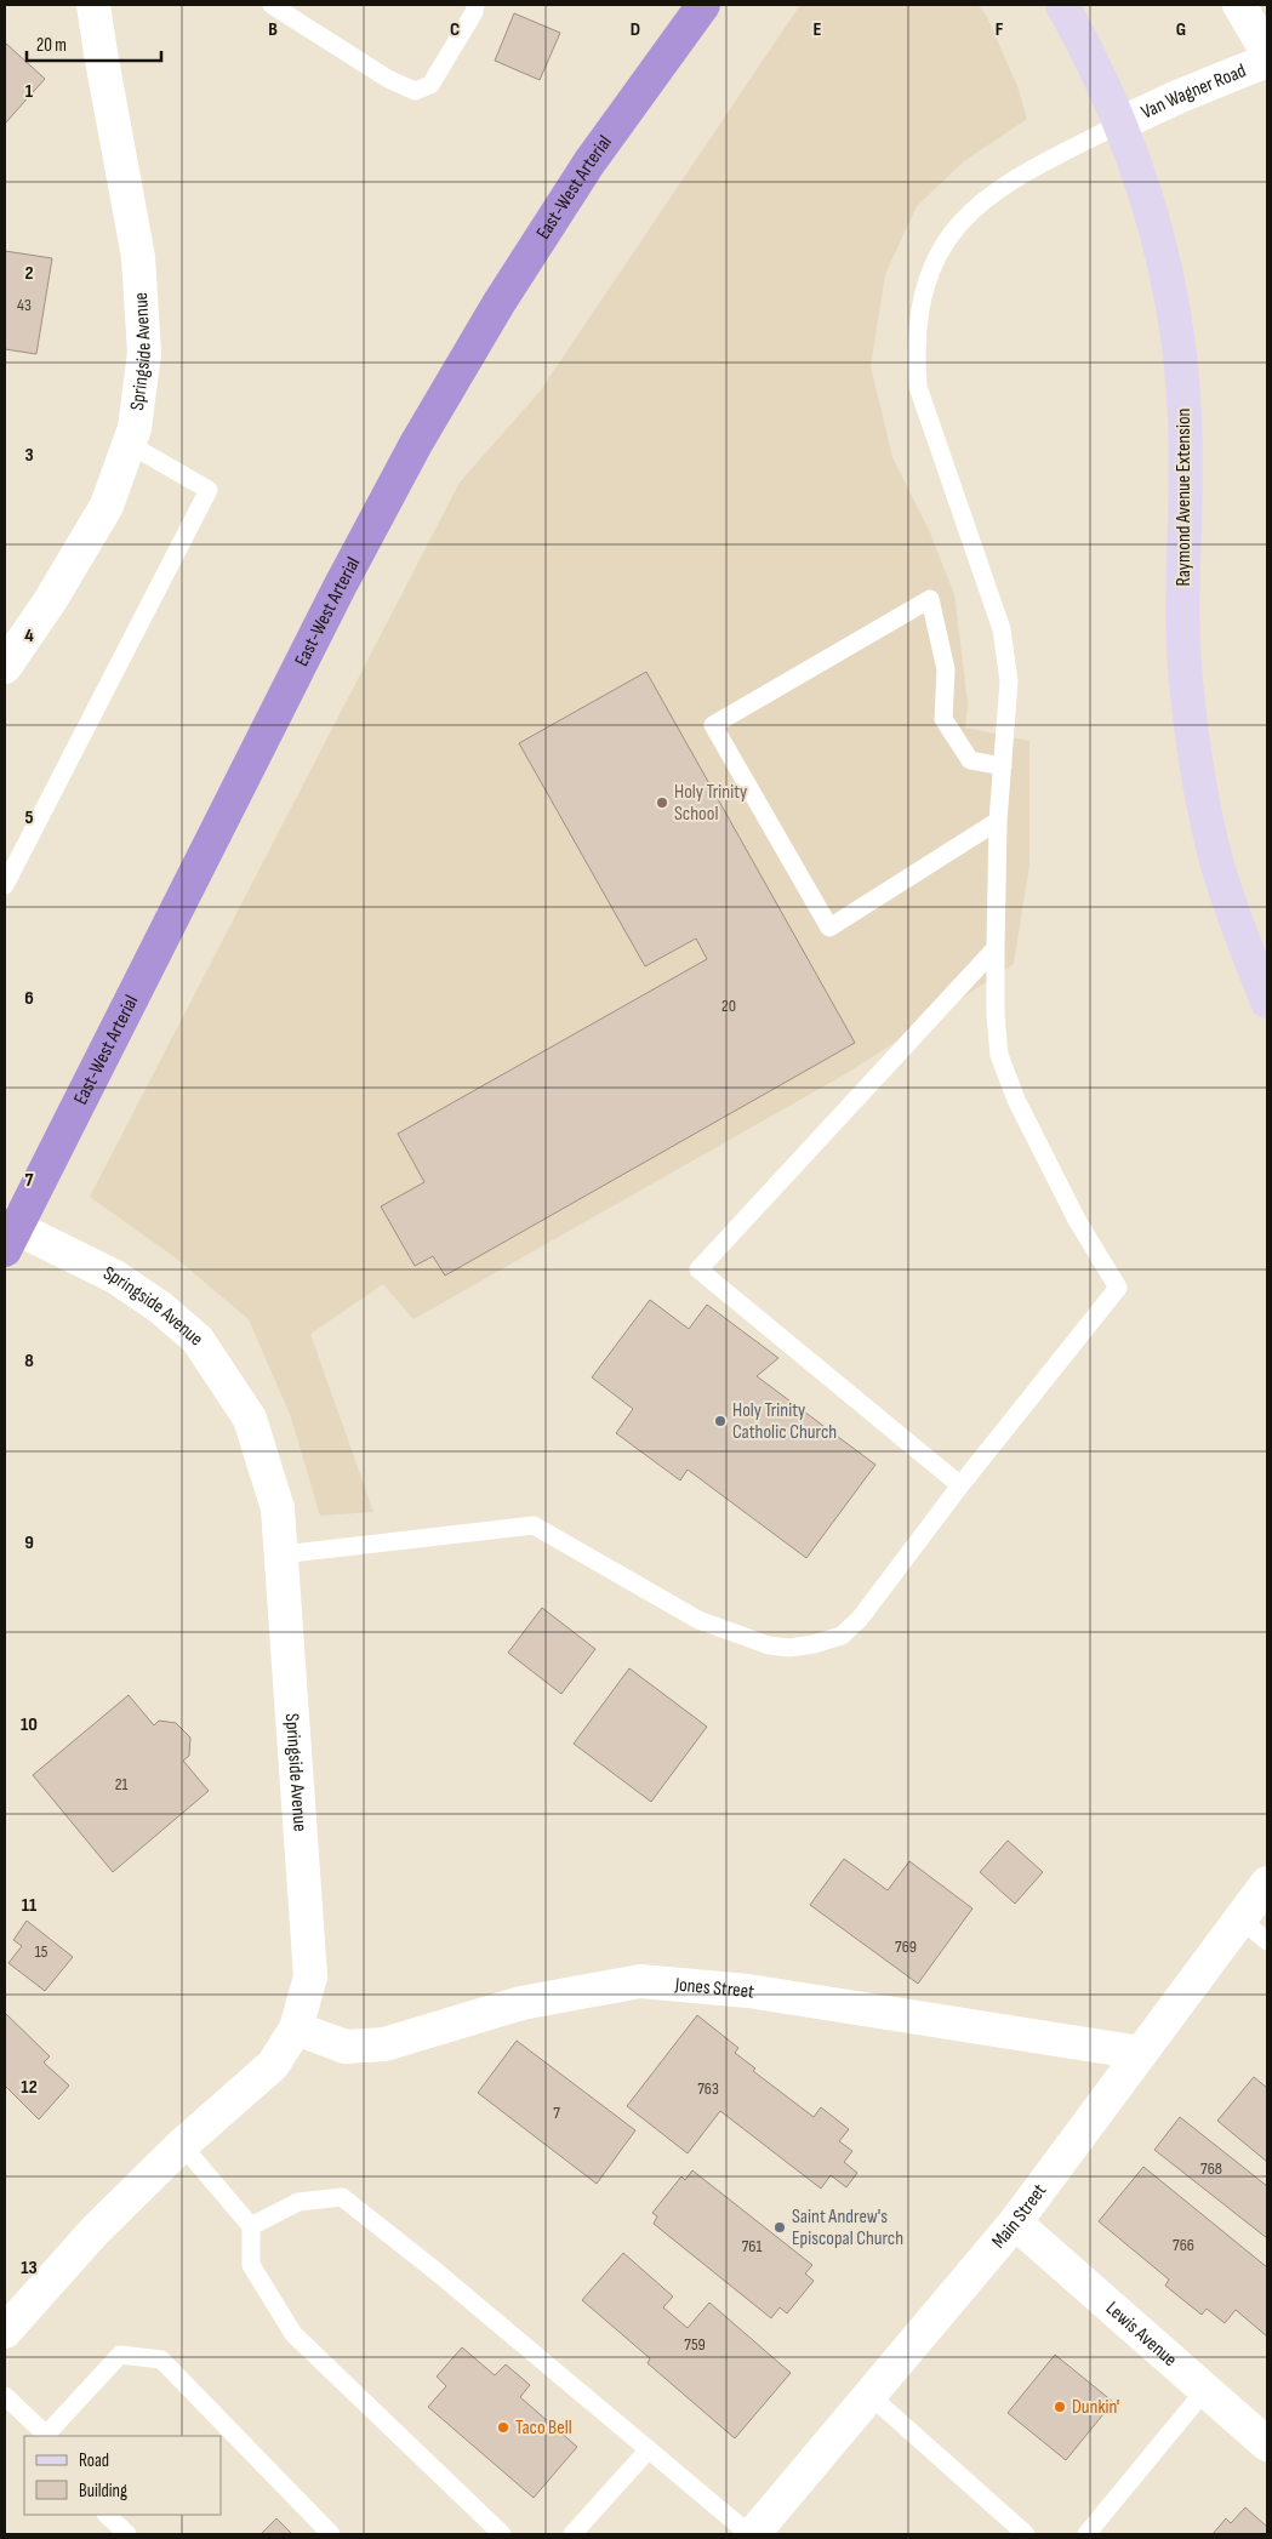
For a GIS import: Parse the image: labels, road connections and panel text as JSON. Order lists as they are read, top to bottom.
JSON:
{
  "streets": {
    "highway": ["East-West Arterial"],
    "main road": ["Raymond Avenue Extension"],
    "street": [
      "Van Wagner Road",
      "Springside Avenue",
      "Jones Street",
      "Main Street",
      "Lewis Avenue"
    ]
  },
  "crossings": [
    ["Van Wagner Road", "Raymond Avenue Extension"],
    ["East-West Arterial", "Springside Avenue"],
    ["Springside Avenue", "Jones Street"],
    ["Jones Street", "Main Street"],
    ["Main Street", "Lewis Avenue"]
  ],
  "places": [
    "Holy Trinity School",
    "Holy Trinity Catholic Church",
    "Saint Andrew's Episcopal Church",
    "Dunkin'",
    "Taco Bell"
  ],
  "house_numbers": [
    "43",
    "20",
    "21",
    "769",
    "15",
    "763",
    "7",
    "768",
    "766",
    "761",
    "759"
  ],
  "legend": ["Road", "Building"],
  "scale_bar": "20 m",
  "grid": {
    "columns": [
      "B",
      "C",
      "D",
      "E",
      "F",
      "G"
    ],
    "rows": [
      "1",
      "2",
      "3",
      "4",
      "5",
      "6",
      "7",
      "8",
      "9",
      "10",
      "11",
      "12",
      "13"
    ]
  }
}
